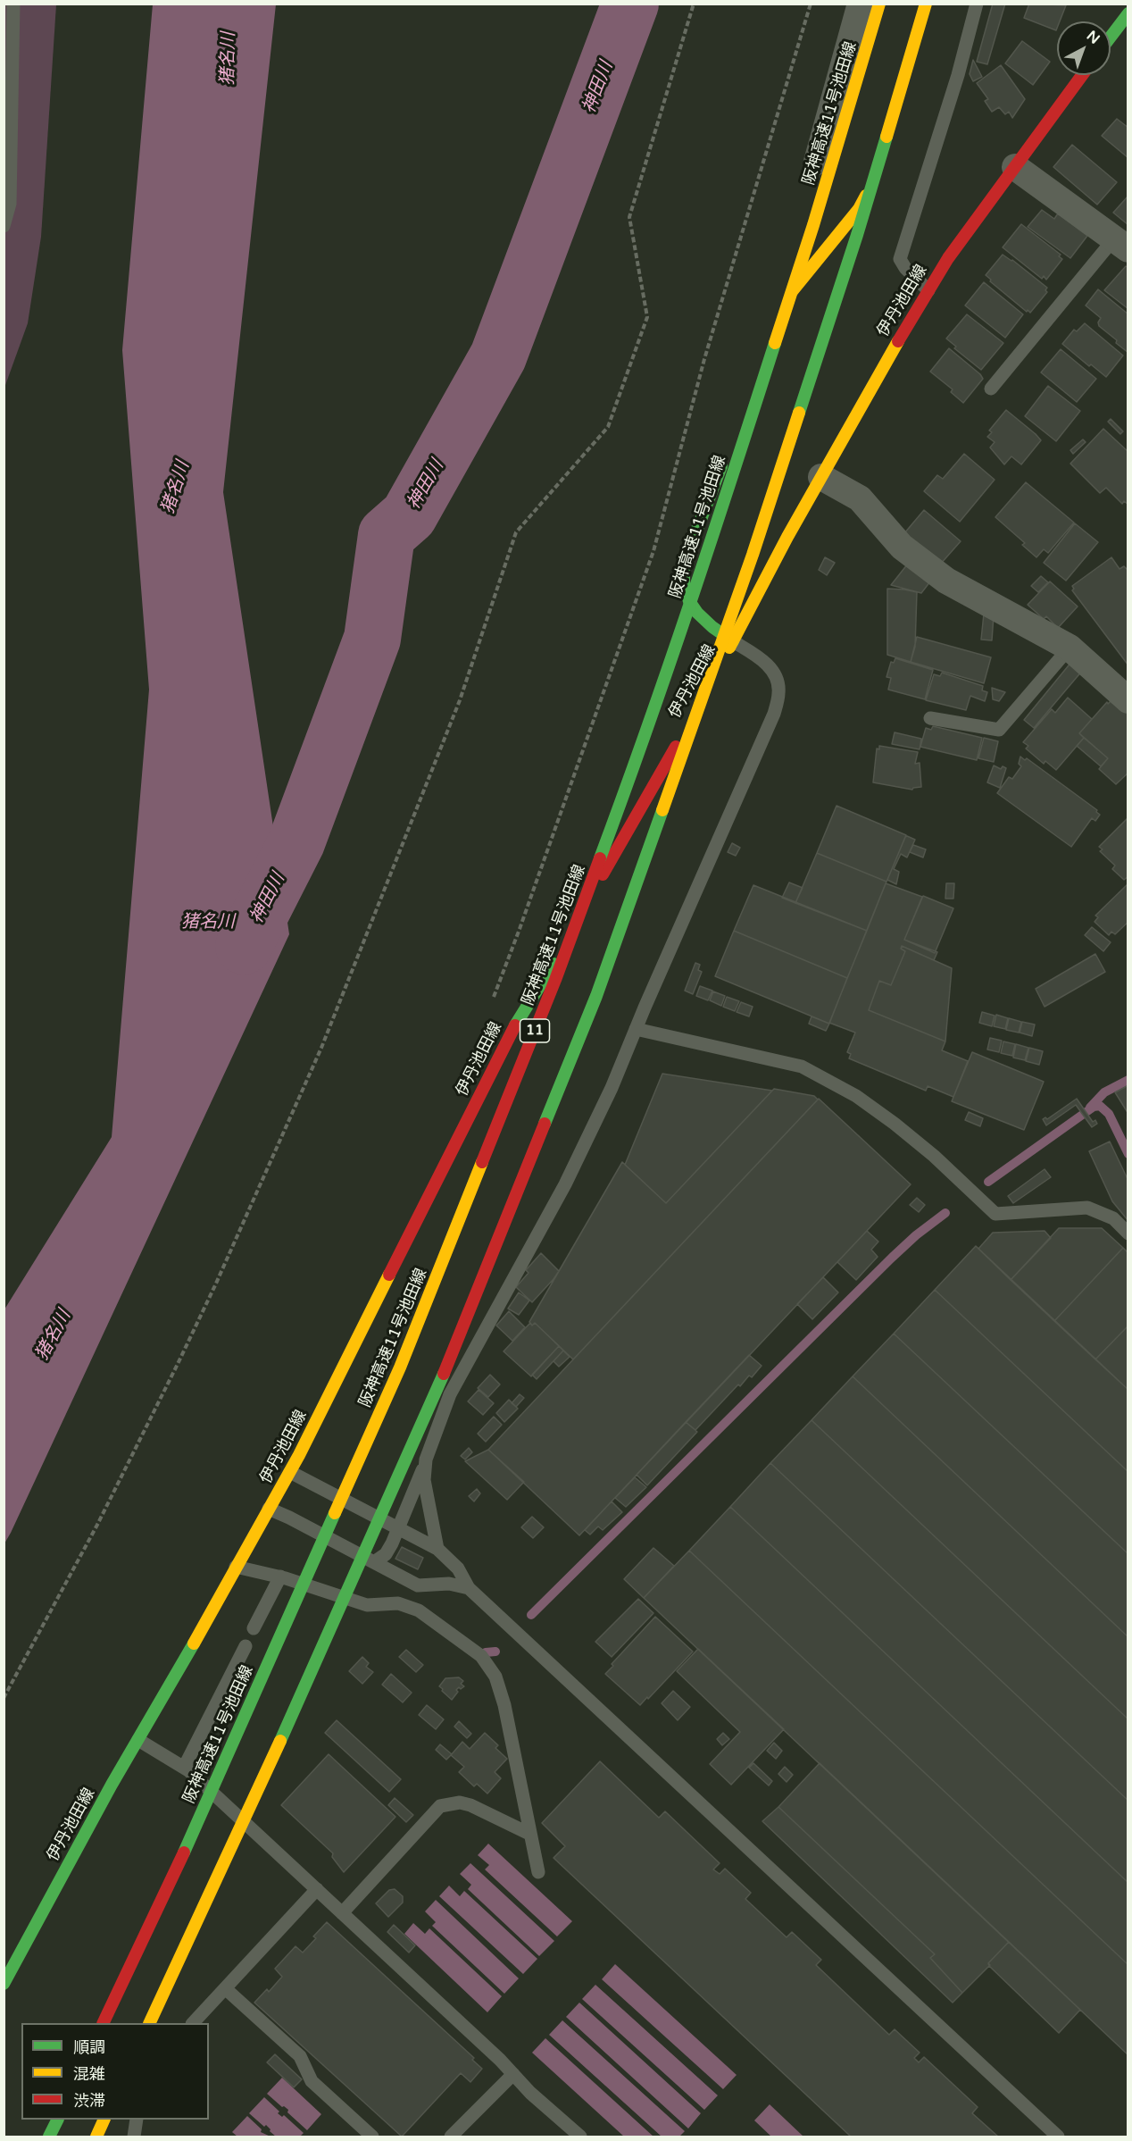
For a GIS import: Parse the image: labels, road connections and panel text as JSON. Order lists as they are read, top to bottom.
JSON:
{
  "streets": {
    "main road": ["阪神高速11号池田線", "伊丹池田線", "11"]
  },
  "water": ["猪名川", "神田川"],
  "legend": ["順調", "混雑", "渋滞"],
  "north": "top right"
}
